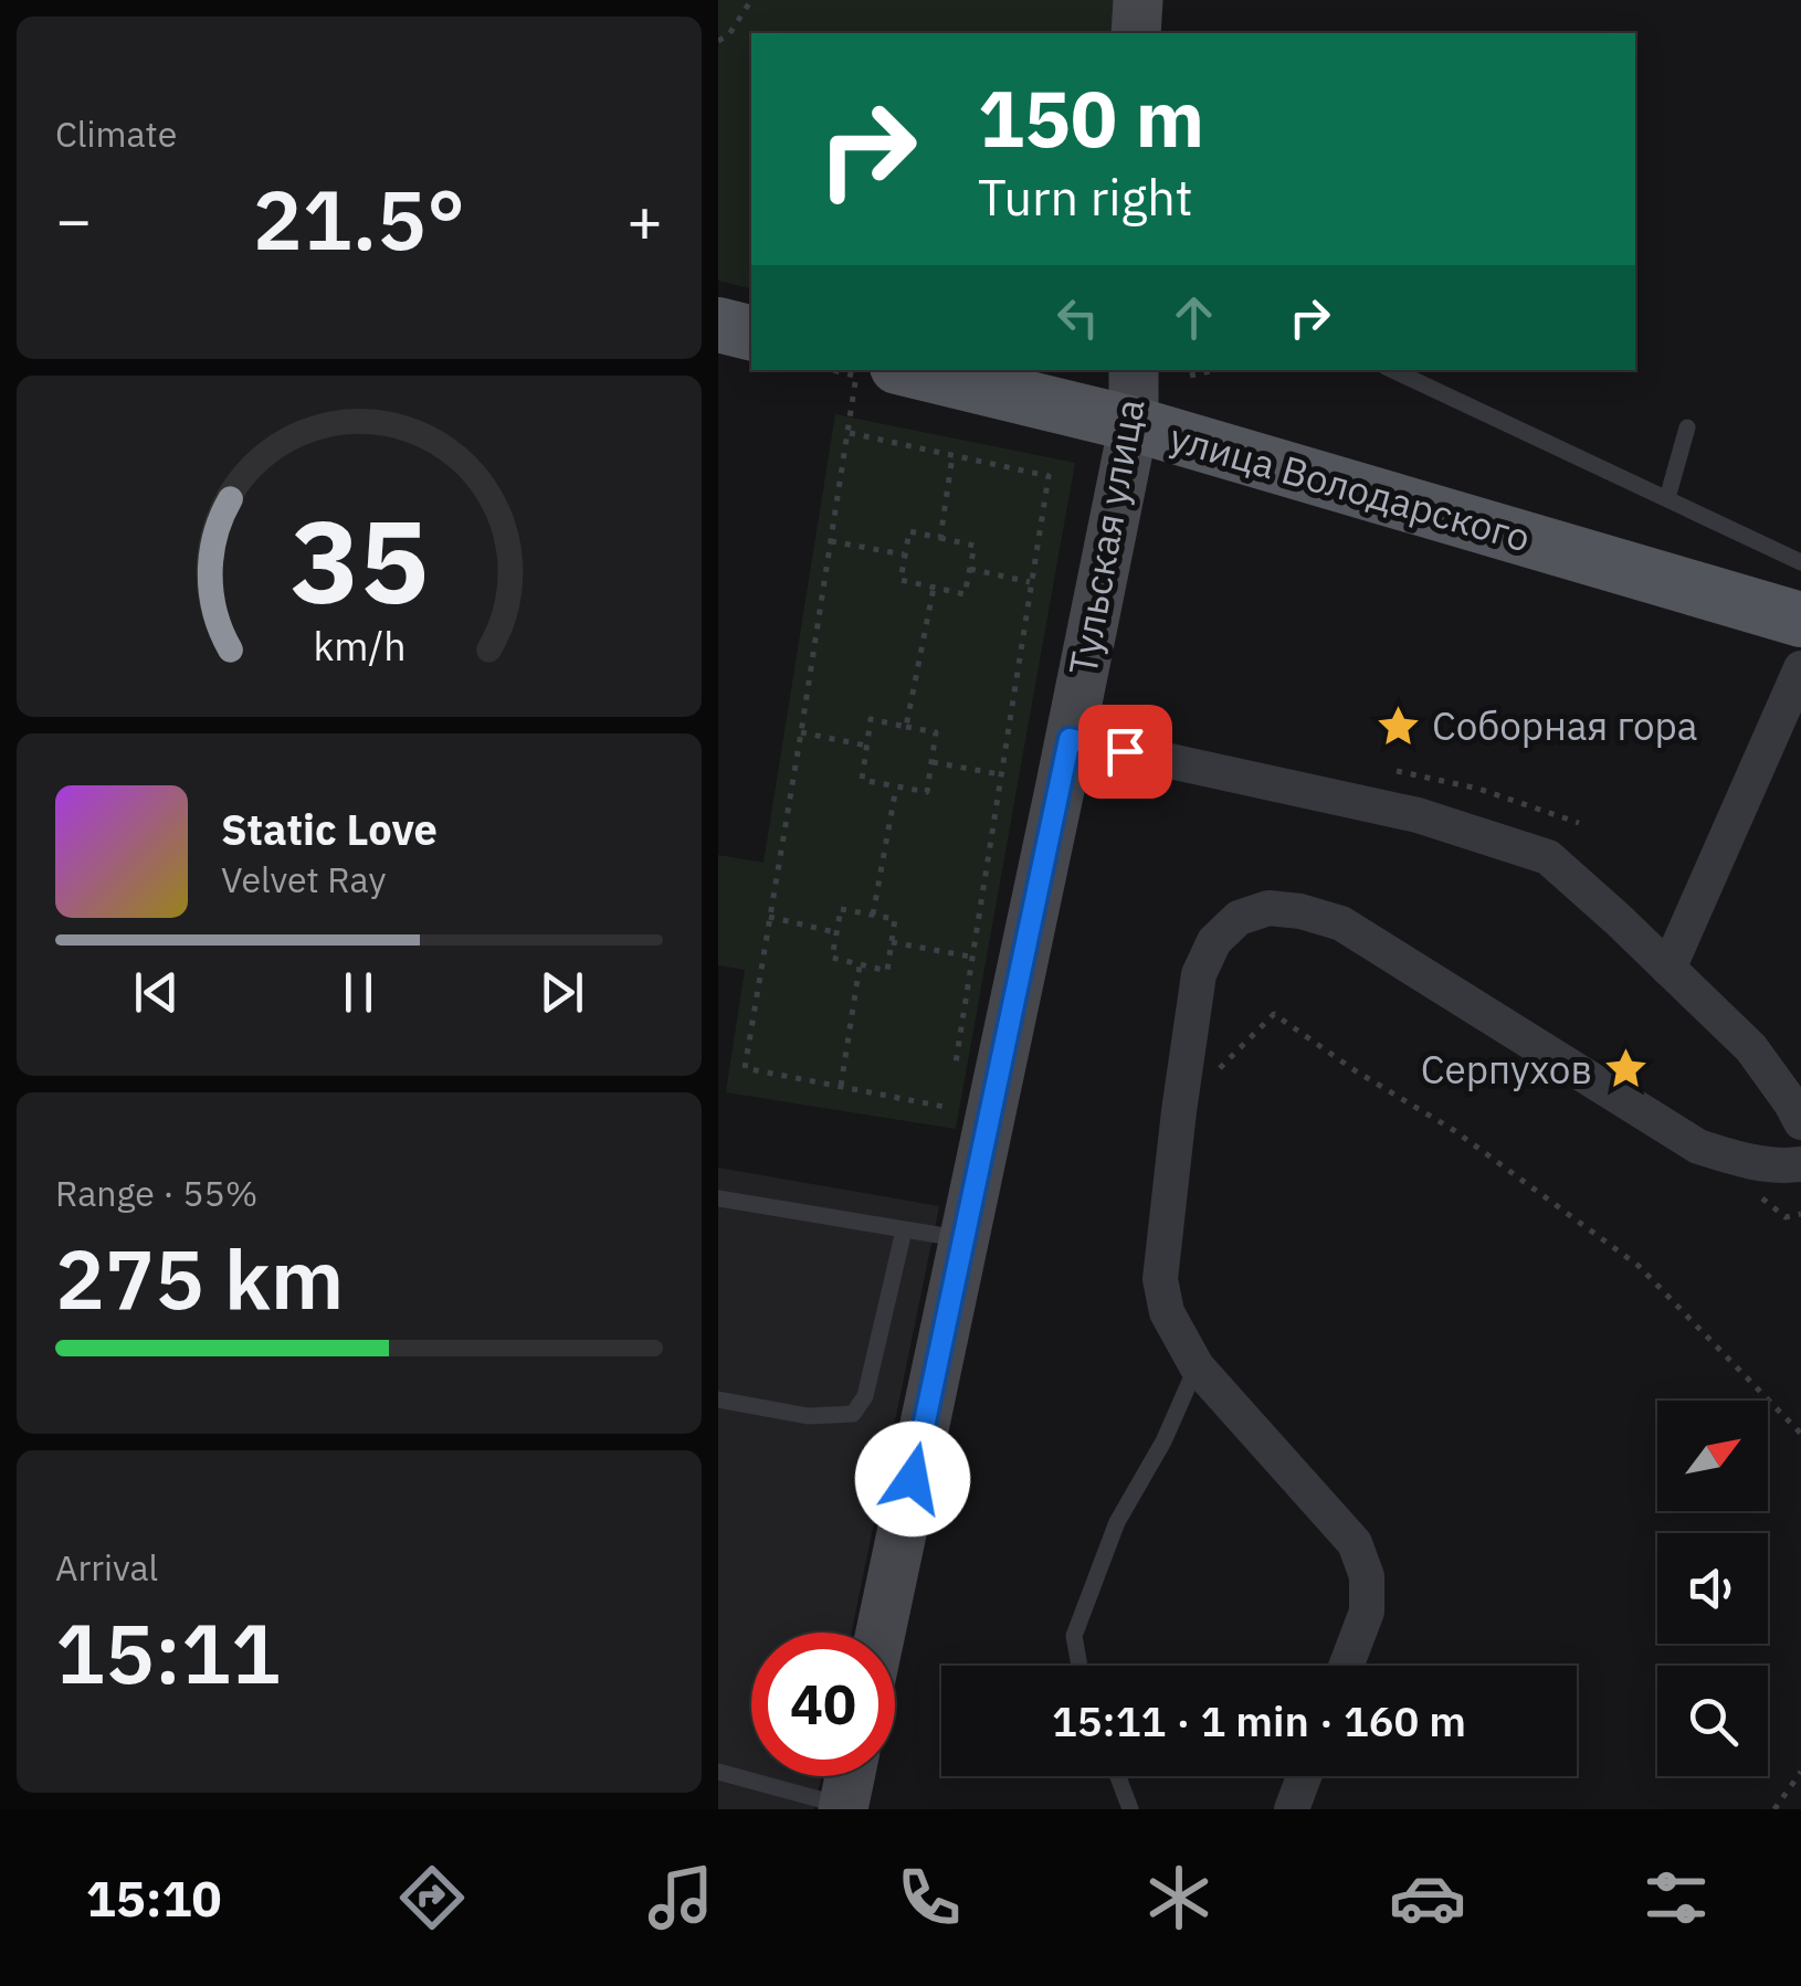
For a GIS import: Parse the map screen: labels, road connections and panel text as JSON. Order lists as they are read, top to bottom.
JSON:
{
  "streets": {
    "main road": ["улица Володарского"],
    "street": ["Тульская улица"]
  },
  "crossings": [
    ["улица Володарского", "Тульская улица"]
  ],
  "places": {
    "place": ["Соборная гора", "Серпухов"]
  },
  "north": "top right",
  "page": {
    "tile": [
      "Climate",
      ["Range · 55%", "275 km"],
      ["Arrival", "15:11"]
    ],
    "turn": ["150 m", "Turn right"],
    "heat": ["−", "21.5°", "+"],
    "song": ["Static Love", "Velvet Ray"],
    "limit": "40",
    "trip": "15:11 · 1 min · 160 m",
    "tabs": "15:10",
    "gauge": ["35", "km/h"]
  }
}
